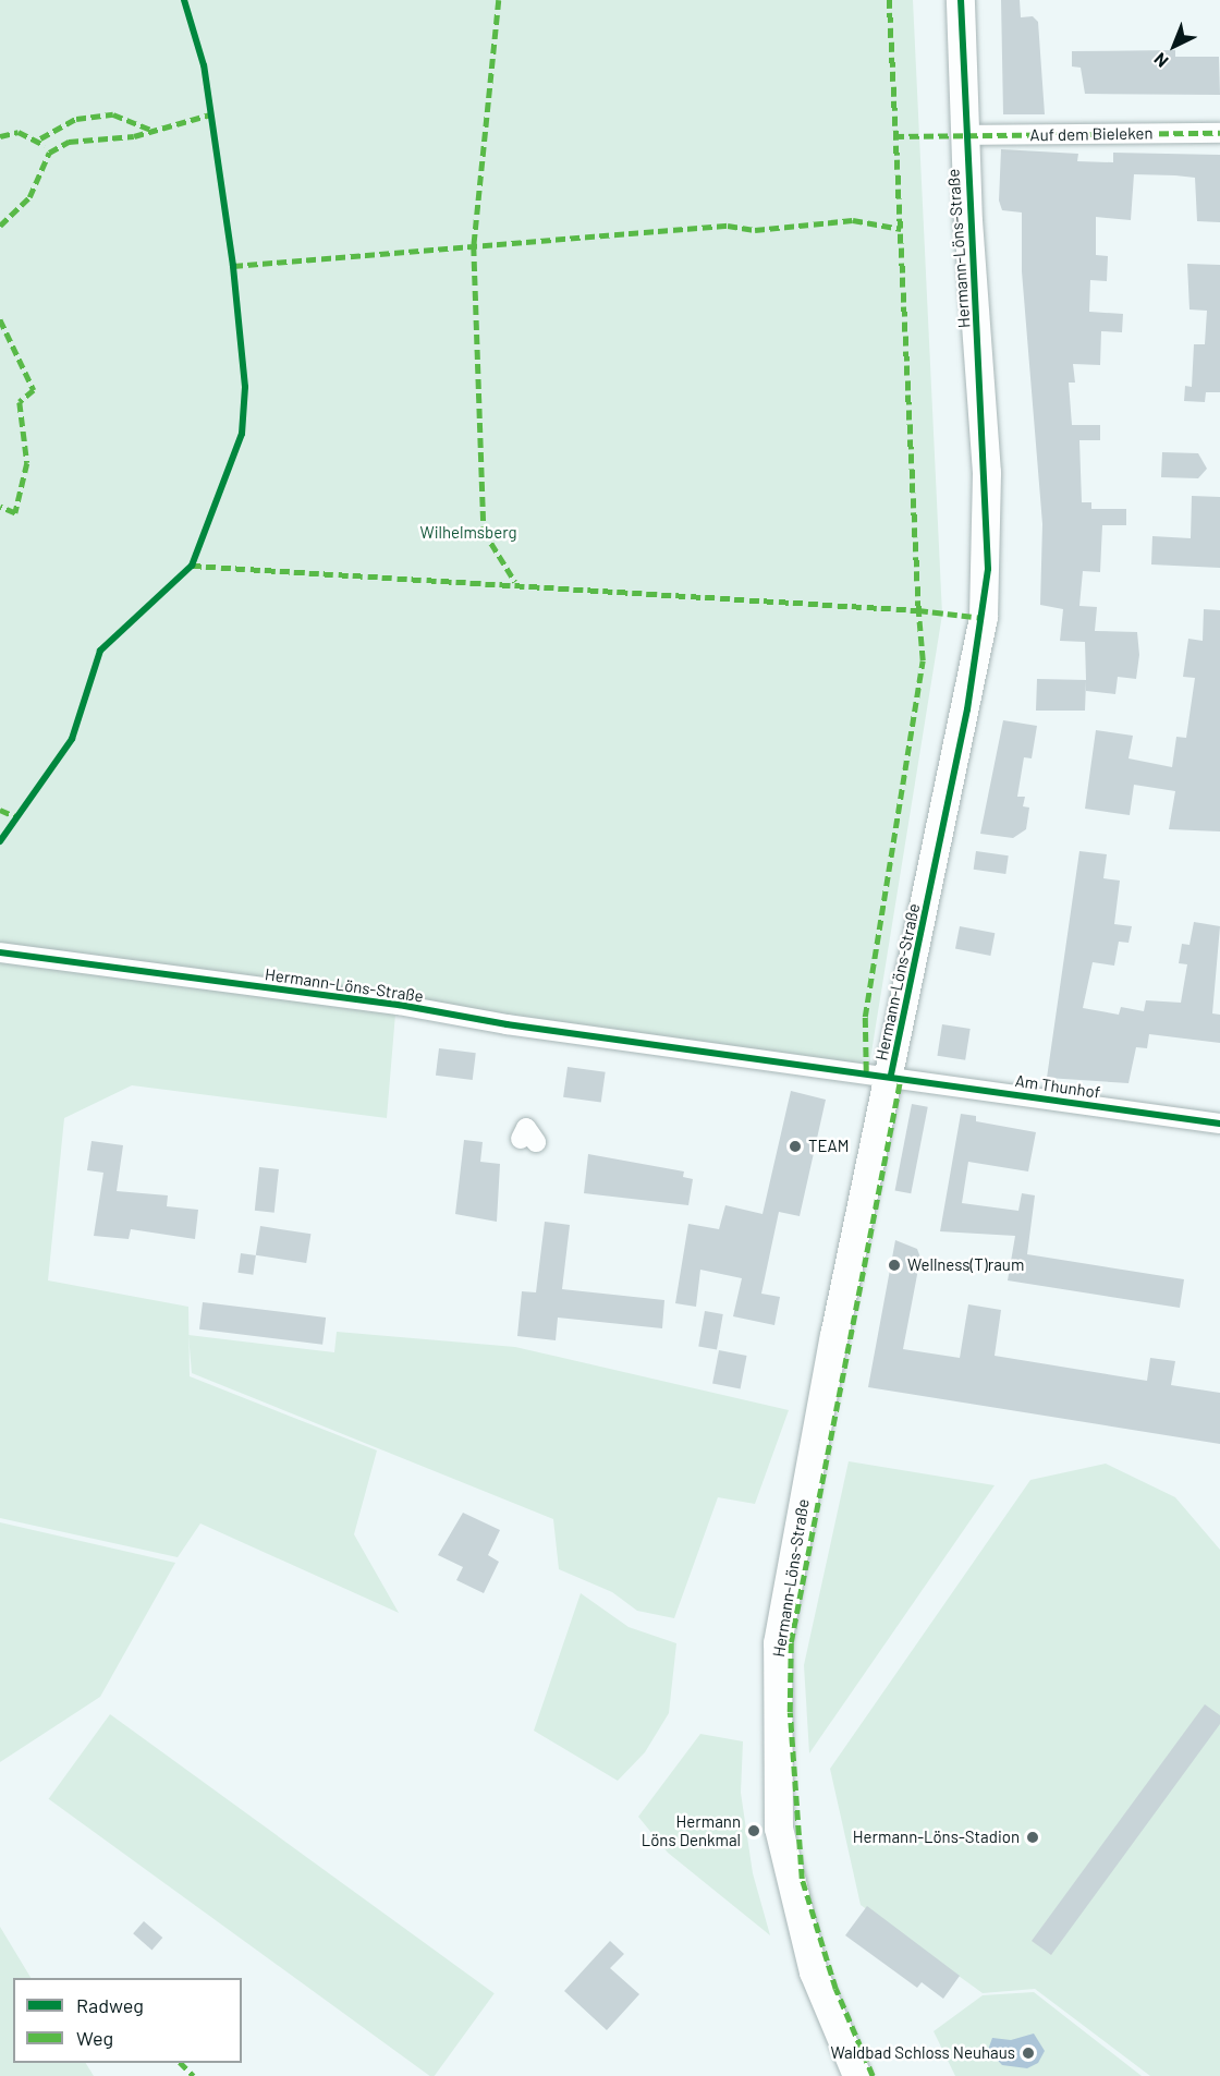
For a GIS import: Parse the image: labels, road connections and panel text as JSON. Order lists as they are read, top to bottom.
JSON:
{
  "streets": {
    "street": ["Auf dem Bieleken", "Hermann-Löns-Straße", "Am Thunhof"]
  },
  "crossings": [
    ["Auf dem Bieleken", "Hermann-Löns-Straße"],
    ["Hermann-Löns-Straße", "Am Thunhof"]
  ],
  "parks": ["Wilhelmsberg"],
  "places": [
    "TEAM",
    "Wellness(T)raum",
    "Hermann Löns Denkmal",
    "Hermann-Löns-Stadion",
    "Waldbad Schloss Neuhaus"
  ],
  "legend": ["Radweg", "Weg"],
  "north": "bottom left"
}
